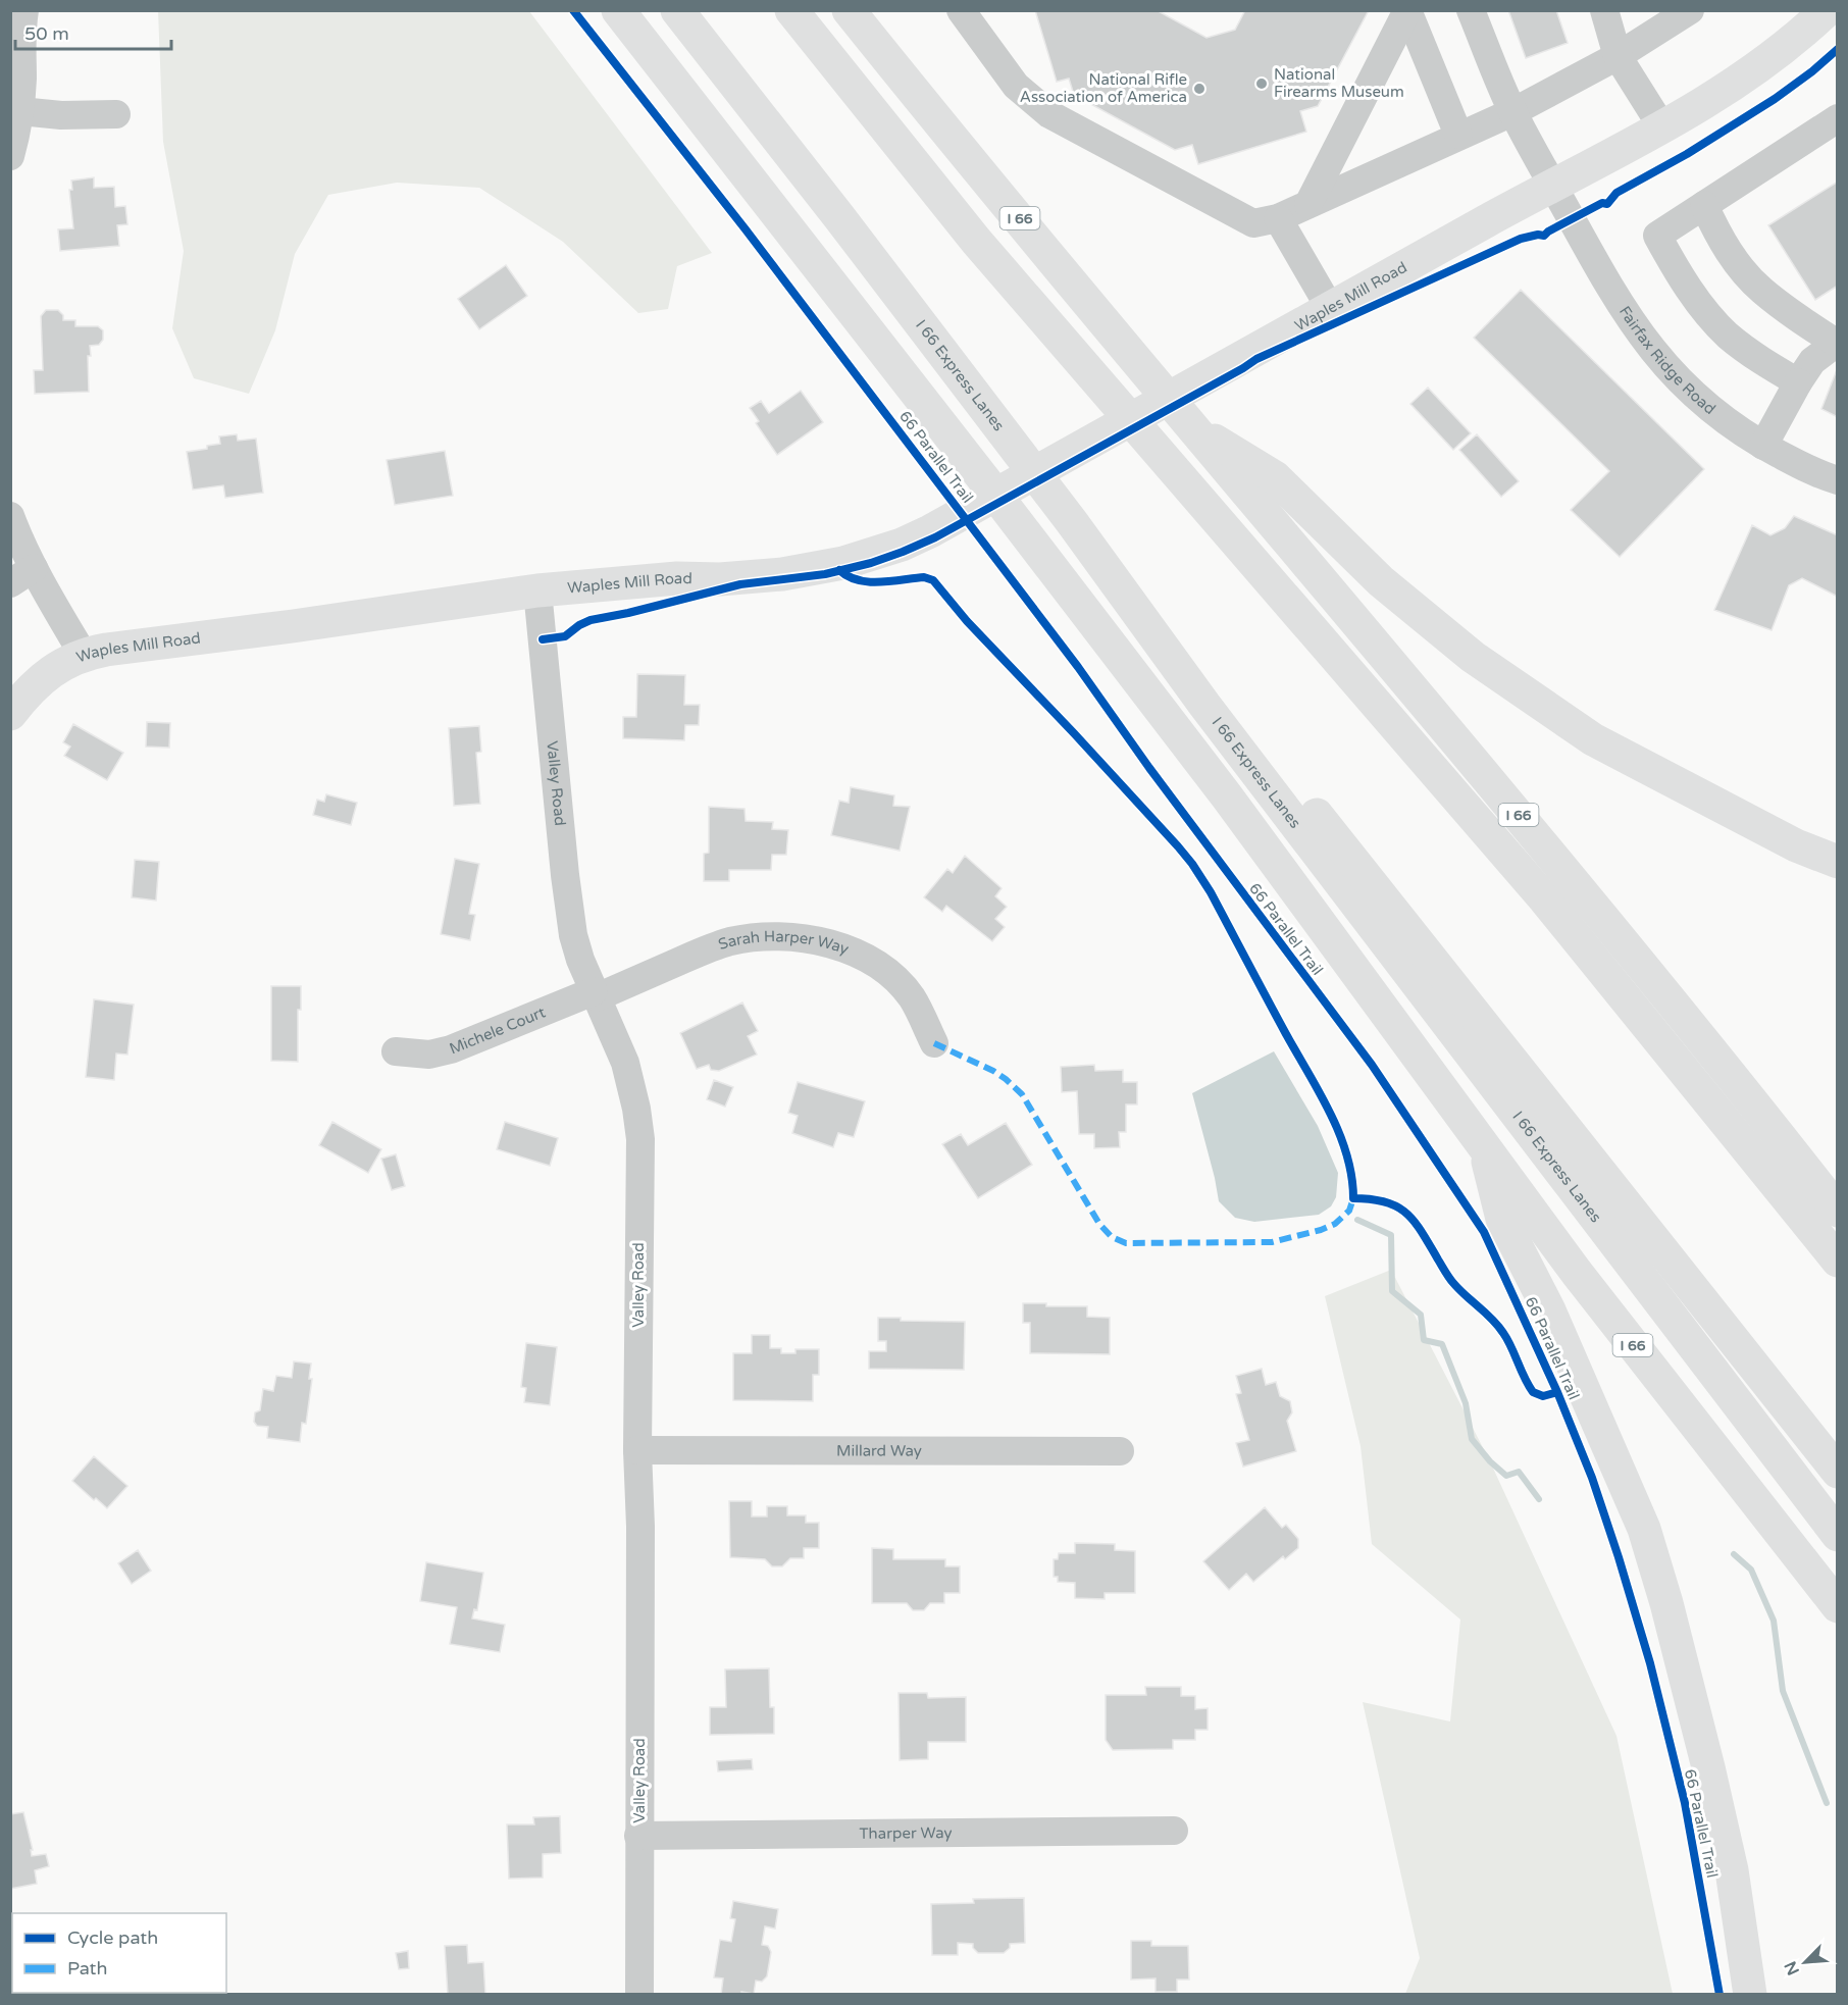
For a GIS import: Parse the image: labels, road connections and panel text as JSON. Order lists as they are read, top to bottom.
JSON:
{
  "streets": {
    "main road": ["I 66", "Waples Mill Road", "I 66 Express Lanes"],
    "street": [
      "Fairfax Ridge Road",
      "Valley Road",
      "Sarah Harper Way",
      "Michele Court",
      "Millard Way",
      "Tharper Way"
    ],
    "cycle path": ["66 Parallel Trail"]
  },
  "crossings": [
    ["Waples Mill Road", "Fairfax Ridge Road"],
    ["Waples Mill Road", "Valley Road"],
    ["Valley Road", "Sarah Harper Way"],
    ["Valley Road", "Michele Court"],
    ["Valley Road", "Millard Way"],
    ["Valley Road", "Tharper Way"],
    ["Sarah Harper Way", "Michele Court"]
  ],
  "places": ["National Firearms Museum", "National Rifle Association of America"],
  "legend": ["Cycle path", "Path"],
  "scale_bar": "50 m",
  "north": "bottom left"
}
